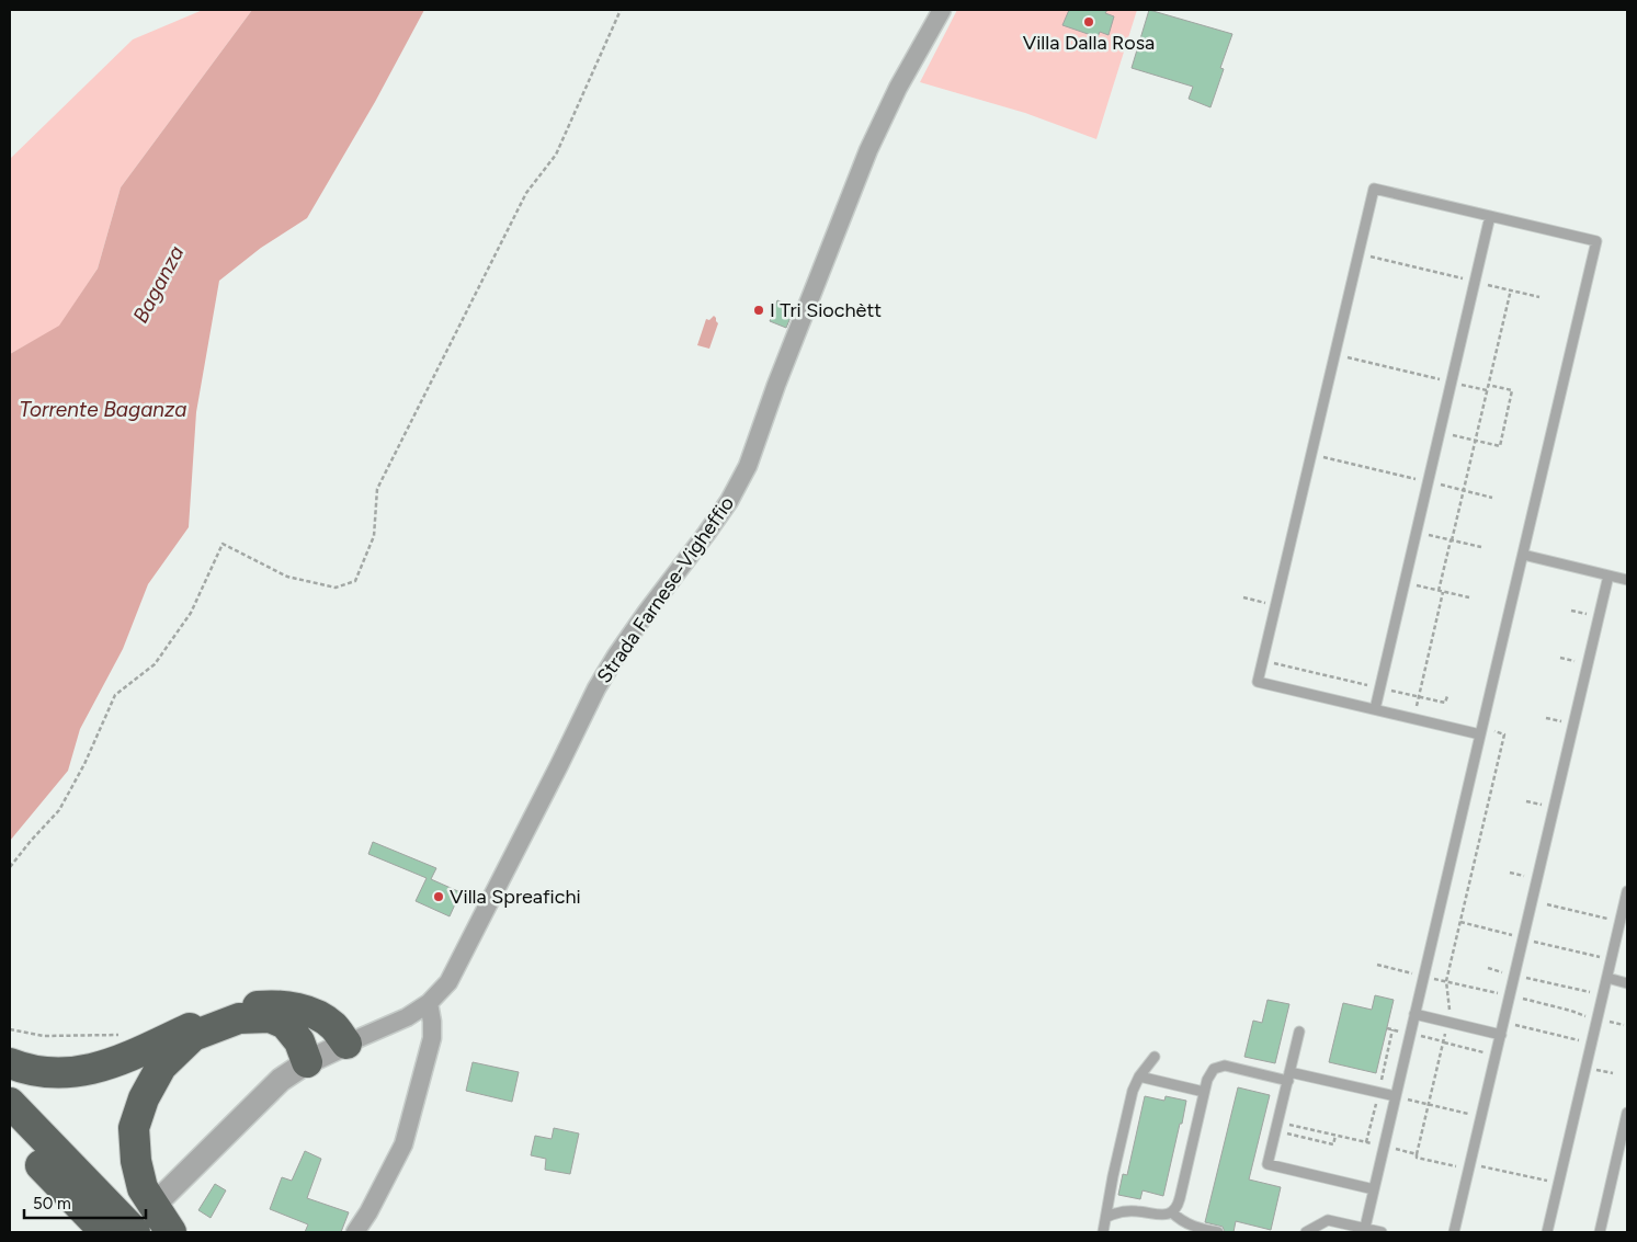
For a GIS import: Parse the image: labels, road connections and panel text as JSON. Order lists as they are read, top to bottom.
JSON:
{
  "streets": {
    "street": ["Strada Farnese-Vigheffio"]
  },
  "water": ["Baganza", "Torrente Baganza"],
  "places": ["Villa Dalla Rosa", "I Tri Siochètt", "Villa Spreafichi"],
  "scale_bar": "50 m"
}
